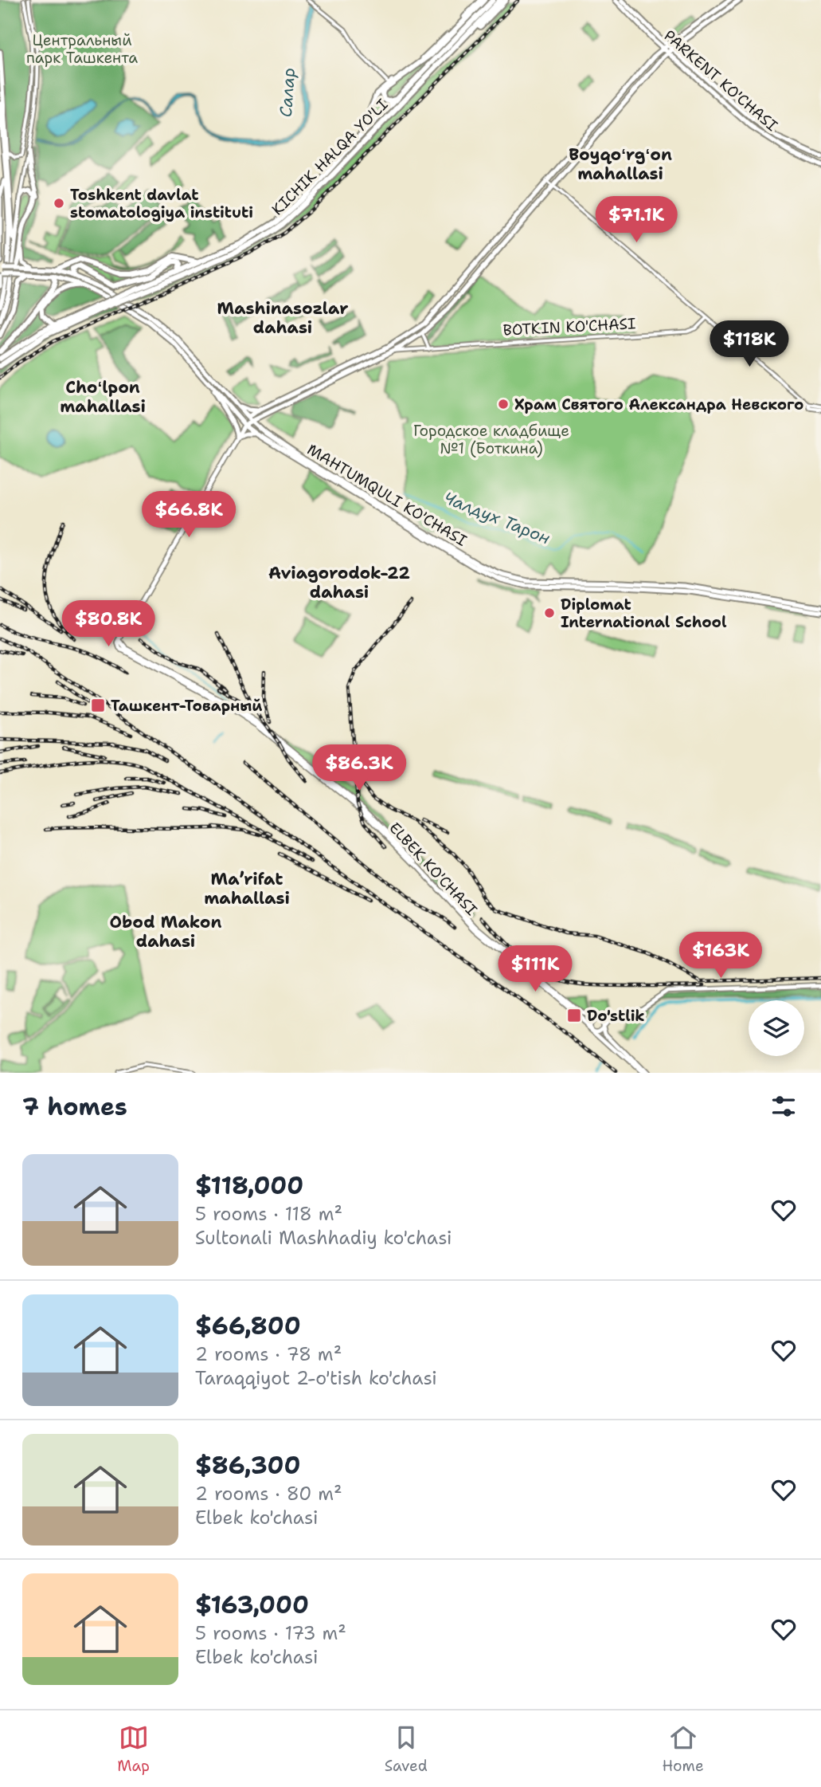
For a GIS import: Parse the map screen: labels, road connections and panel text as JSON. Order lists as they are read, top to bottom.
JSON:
{
  "streets": {
    "highway": ["KICHIK HALQA YO'LI"],
    "main road": [
      "PARKENT KO'CHASI",
      "BOTKIN KO'CHASI",
      "MAHTUMQULI KO'CHASI",
      "ELBEK KO'CHASI"
    ]
  },
  "crossings": [
    ["BOTKIN KO'CHASI", "MAHTUMQULI KO'CHASI"]
  ],
  "districts": [
    "Boyqoʻrgʻon mahallasi",
    "Mashinasozlar dahasi",
    "Choʻlpon mahallasi",
    "Aviagorodok-22 dahasi",
    "Maʼrifat mahallasi",
    "Obod Makon dahasi"
  ],
  "water": ["Салар", "Чалдух Тарон"],
  "parks": ["Центральный парк Ташкента", "Городское кладбище №1 (Боткина)"],
  "places": {
    "other": ["Toshkent davlat stomatologiya instituti", "Храм Святого Александра Невского", "Diplomat International School"],
    "transit": ["Ташкент-Товарный", "Do'stlik"]
  },
  "page": {
    "price": [
      "$71.1K",
      "$118K",
      "$66.8K",
      "$80.8K",
      "$86.3K",
      "$163K",
      "$111K"
    ],
    "heading": "7 homes",
    "list": [
      {
        "name": "$118,000",
        "note": "5 rooms · 118 m² · Sultonali Mashhadiy ko'chasi"
      },
      {
        "name": "$66,800",
        "note": "2 rooms · 78 m² · Taraqqiyot 2-o'tish ko'chasi"
      },
      {
        "name": "$86,300",
        "note": "2 rooms · 80 m² · Elbek ko'chasi"
      },
      {
        "name": "$163,000",
        "note": "5 rooms · 173 m² · Elbek ko'chasi"
      }
    ],
    "tabs": ["Map", "Saved", "Home"]
  }
}
